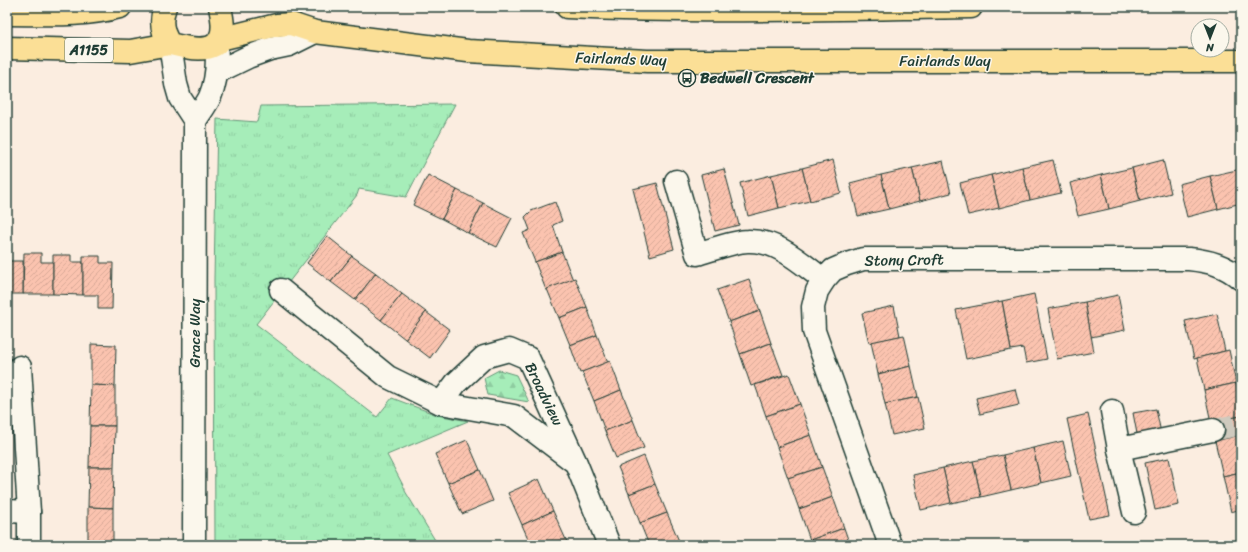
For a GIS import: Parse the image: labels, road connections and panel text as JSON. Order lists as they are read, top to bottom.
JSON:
{
  "streets": {
    "main road": ["A1155", "Fairlands Way"],
    "street": ["Stony Croft", "Grace Way", "Broadview"]
  },
  "places": {
    "bus stop": ["Bedwell Crescent"]
  },
  "north": "bottom"
}
